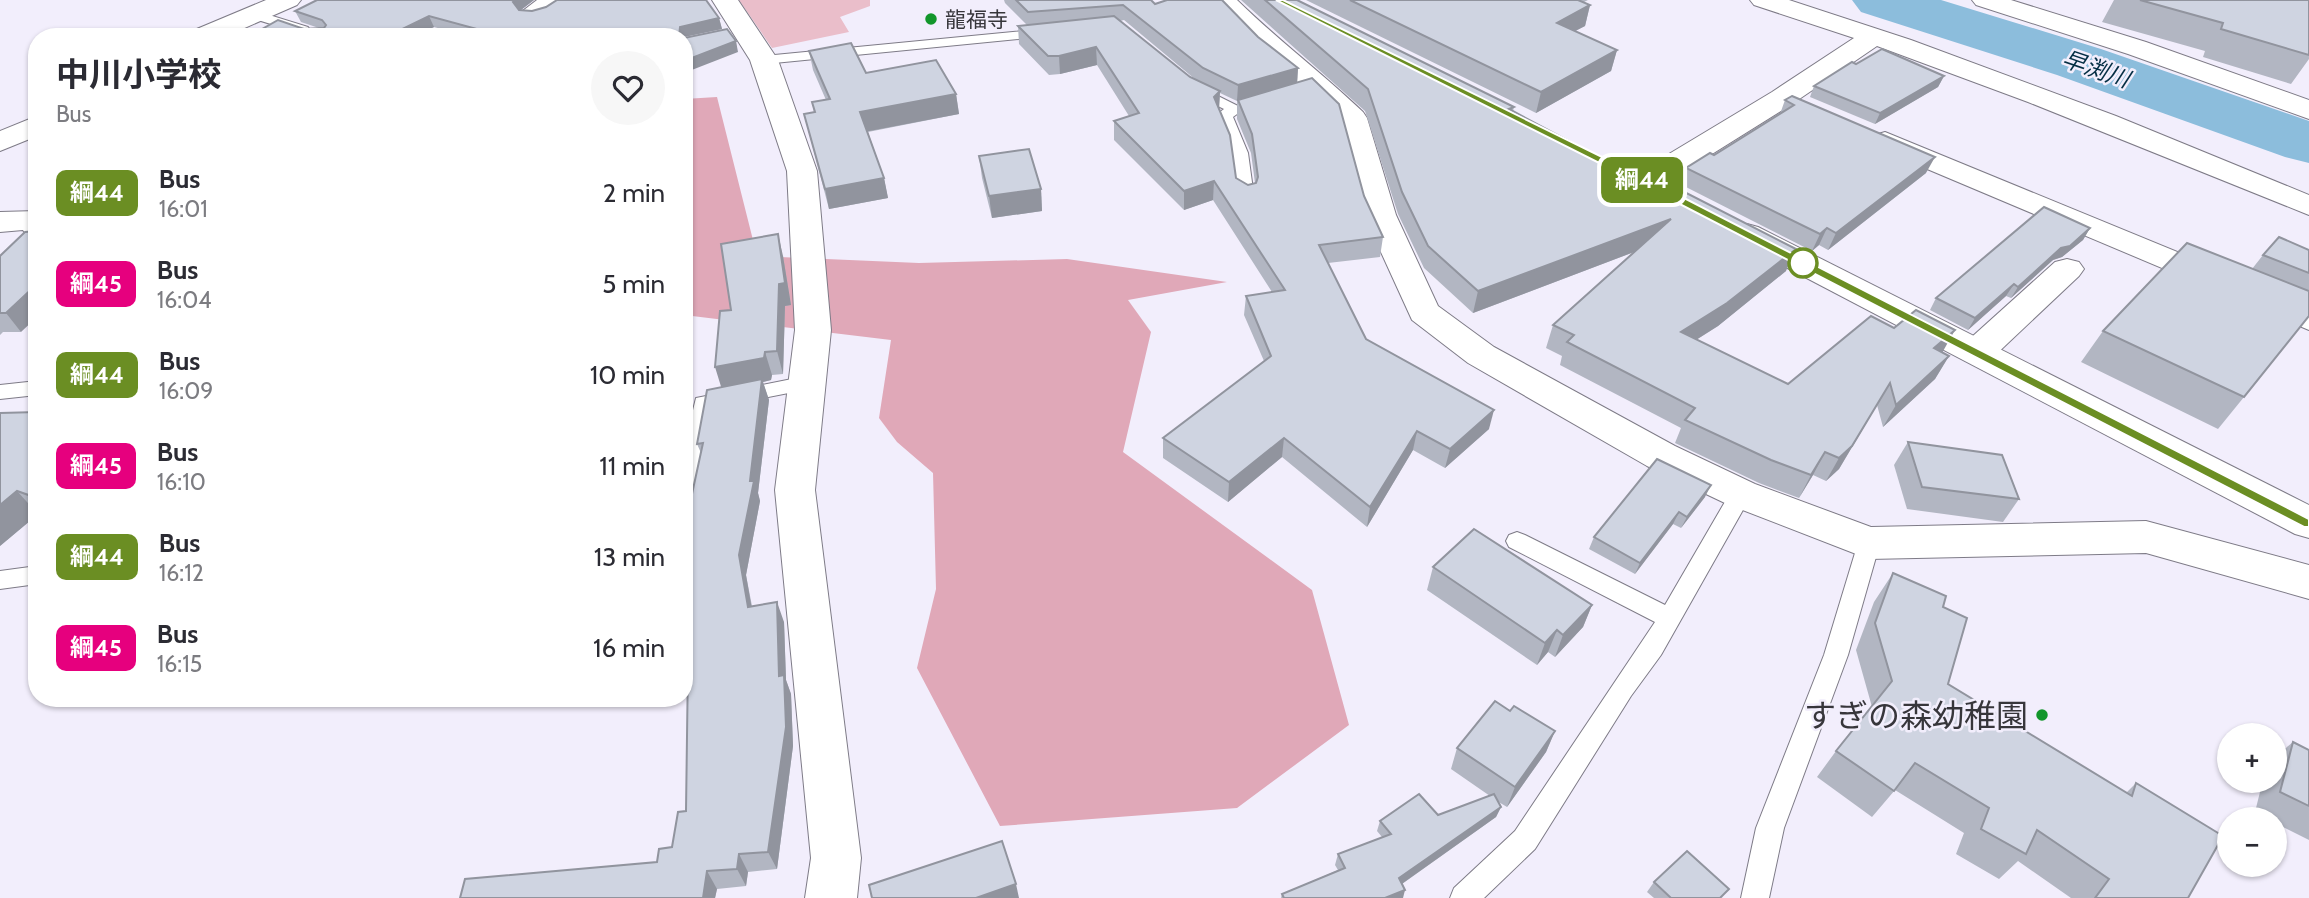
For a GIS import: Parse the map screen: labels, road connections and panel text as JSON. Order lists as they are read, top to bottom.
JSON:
{
  "water": ["早渕川"],
  "places": ["龍福寺", "すぎの森幼稚園"],
  "lines": ["bus line 綱44"],
  "page": {
    "on_map": "綱44",
    "heading": ["中川小学校", "Bus"],
    "list": [
      {
        "mark": "綱44",
        "name": "Bus",
        "note": "16:01",
        "value": "2 min"
      },
      {
        "mark": "綱45",
        "name": "Bus",
        "note": "16:04",
        "value": "5 min"
      },
      {
        "mark": "綱44",
        "name": "Bus",
        "note": "16:09",
        "value": "10 min"
      },
      {
        "mark": "綱45",
        "name": "Bus",
        "note": "16:10",
        "value": "11 min"
      },
      {
        "mark": "綱44",
        "name": "Bus",
        "note": "16:12",
        "value": "13 min"
      },
      {
        "mark": "綱45",
        "name": "Bus",
        "note": "16:15",
        "value": "16 min"
      }
    ],
    "map_buttons": ["+", "−"]
  }
}
